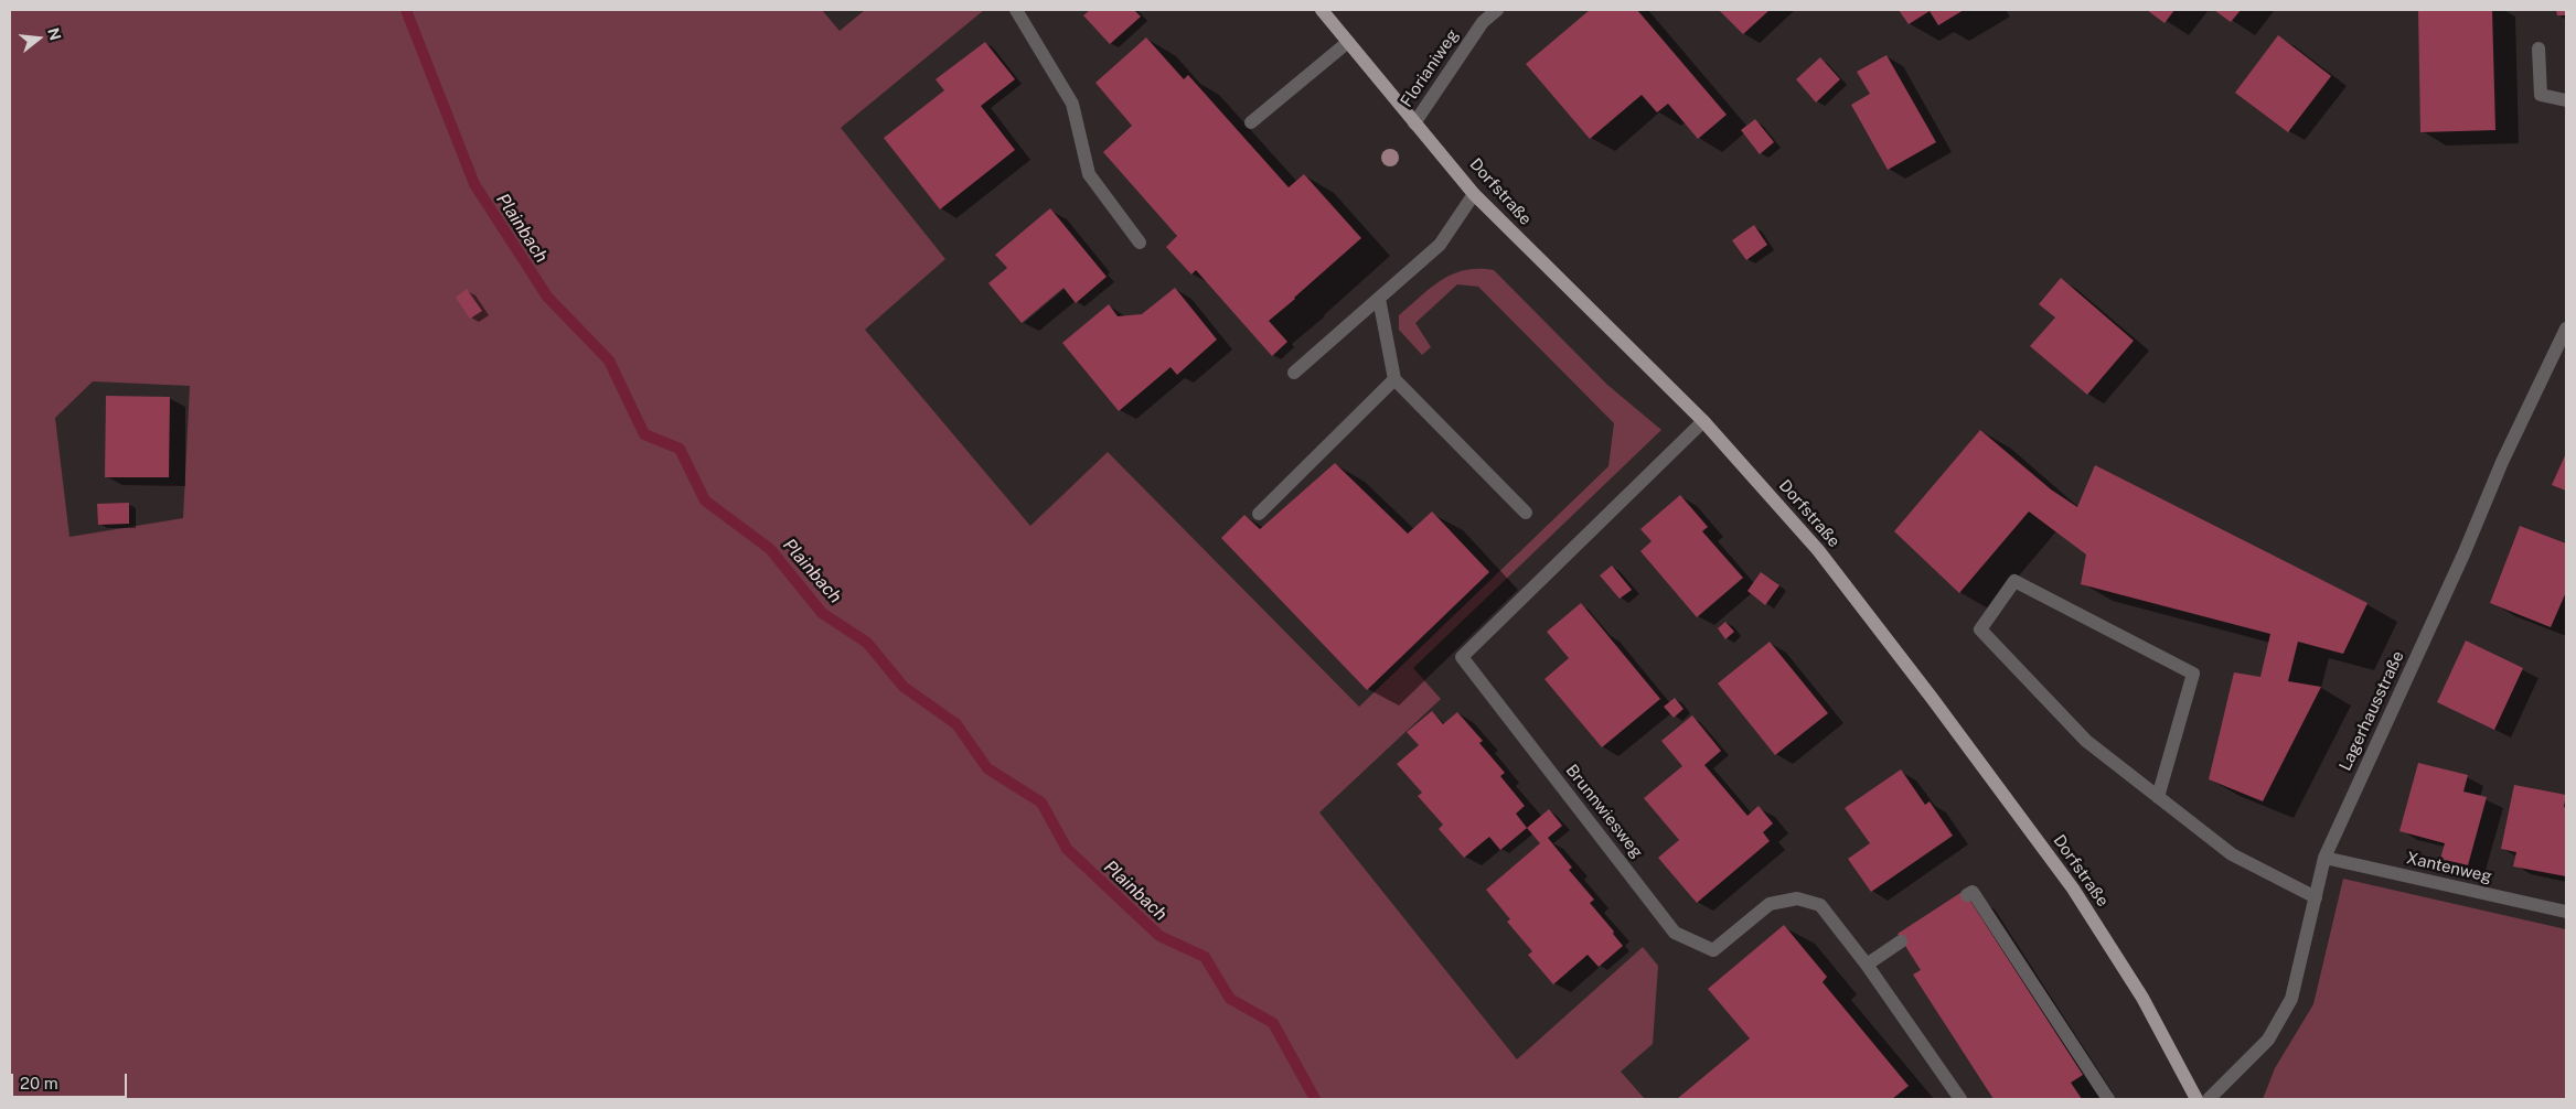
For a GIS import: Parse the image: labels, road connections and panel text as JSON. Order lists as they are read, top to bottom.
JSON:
{
  "streets": {
    "main road": ["Dorfstraße"],
    "street": [
      "Florianiweg",
      "Lagerhausstraße",
      "Brunnwiesweg",
      "Xantenweg"
    ]
  },
  "crossings": [
    ["Florianiweg", "Dorfstraße"],
    ["Dorfstraße", "Brunnwiesweg"],
    ["Lagerhausstraße", "Xantenweg"]
  ],
  "water": ["Plainbach"],
  "scale_bar": "20 m",
  "north": "right"
}
